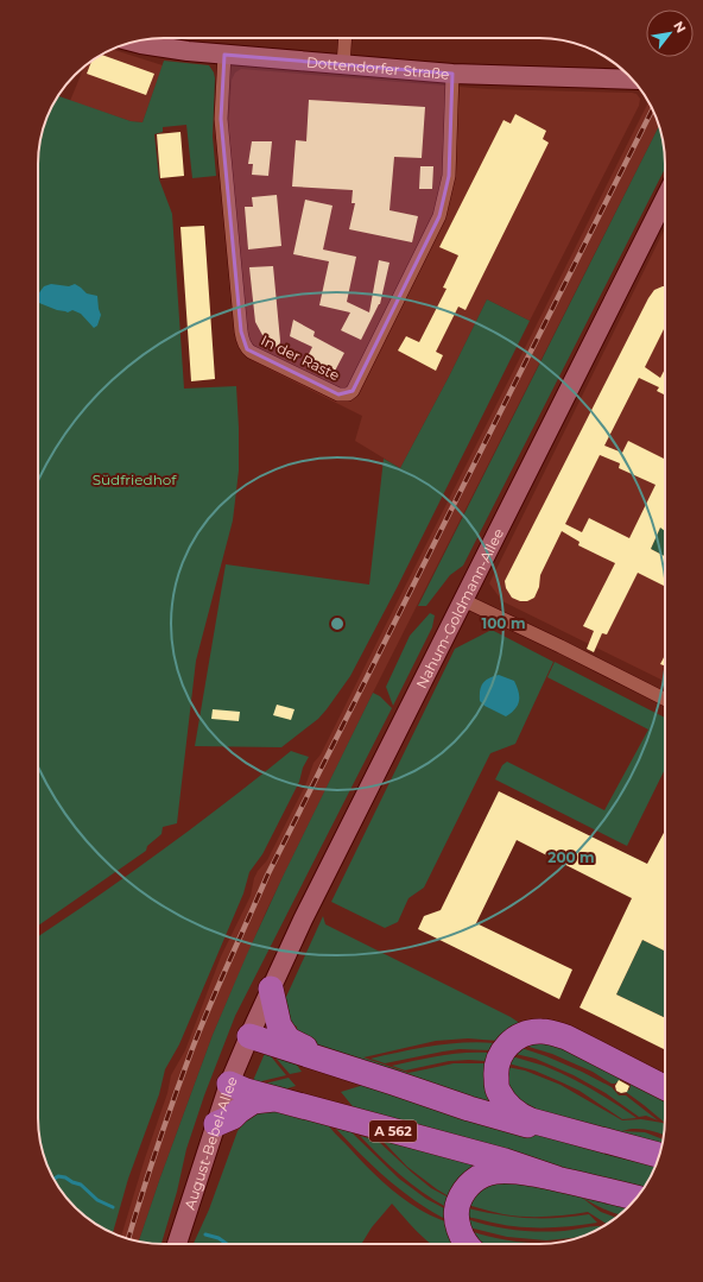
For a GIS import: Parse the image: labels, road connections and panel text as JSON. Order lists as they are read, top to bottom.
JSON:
{
  "streets": {
    "highway": ["A 562"],
    "main road": ["Dottendorfer Straße", "Nahum-Goldmann-Allee", "August-Bebel-Allee"],
    "street": ["In der Raste"]
  },
  "crossings": [
    ["Dottendorfer Straße", "In der Raste"],
    ["Nahum-Goldmann-Allee", "August-Bebel-Allee"],
    ["A 562", "August-Bebel-Allee"]
  ],
  "parks": ["Südfriedhof"],
  "north": "top right",
  "rings": ["100 m", "200 m"]
}
